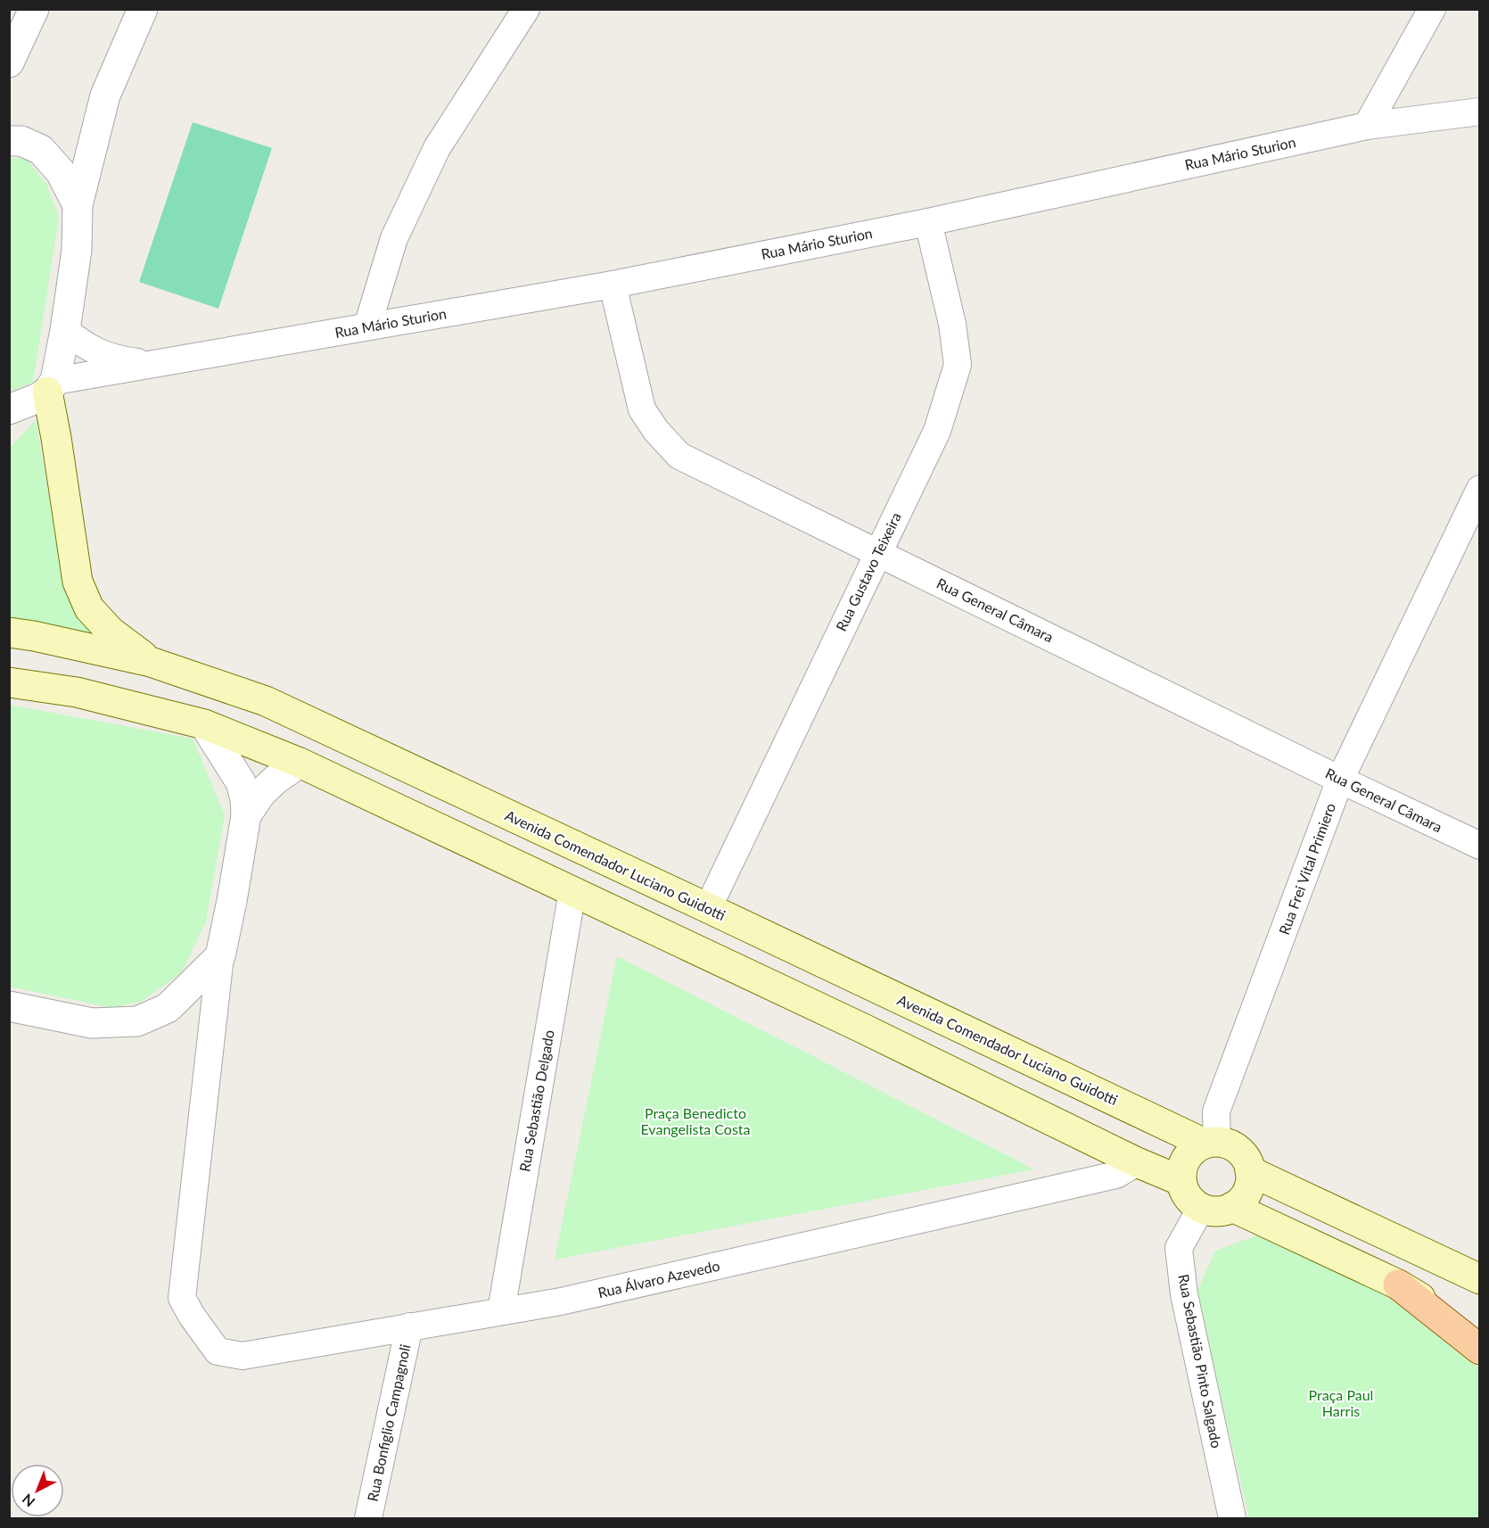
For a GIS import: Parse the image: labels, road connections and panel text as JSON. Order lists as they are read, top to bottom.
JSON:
{
  "streets": {
    "main road": ["Avenida Comendador Luciano Guidotti"],
    "street": [
      "Rua Mário Sturion",
      "Rua Gustavo Teixeira",
      "Rua General Câmara",
      "Rua Frei Vital Primiero",
      "Rua Sebastião Delgado",
      "Rua Álvaro Azevedo",
      "Rua Sebastião Pinto Salgado",
      "Rua Bonfiglio Campagnoli"
    ]
  },
  "crossings": [
    ["Rua Mário Sturion", "Rua Gustavo Teixeira"],
    ["Rua Mário Sturion", "Rua General Câmara"],
    ["Rua Gustavo Teixeira", "Rua General Câmara"],
    ["Rua Gustavo Teixeira", "Avenida Comendador Luciano Guidotti"],
    ["Rua General Câmara", "Rua Frei Vital Primiero"],
    ["Avenida Comendador Luciano Guidotti", "Rua Frei Vital Primiero"],
    ["Avenida Comendador Luciano Guidotti", "Rua Sebastião Pinto Salgado"],
    ["Rua Frei Vital Primiero", "Rua Sebastião Pinto Salgado"],
    ["Rua Sebastião Delgado", "Rua Álvaro Azevedo"],
    ["Rua Álvaro Azevedo", "Rua Bonfiglio Campagnoli"]
  ],
  "parks": ["Praça Benedicto Evangelista Costa", "Praça Paul Harris"],
  "north": "bottom left"
}
